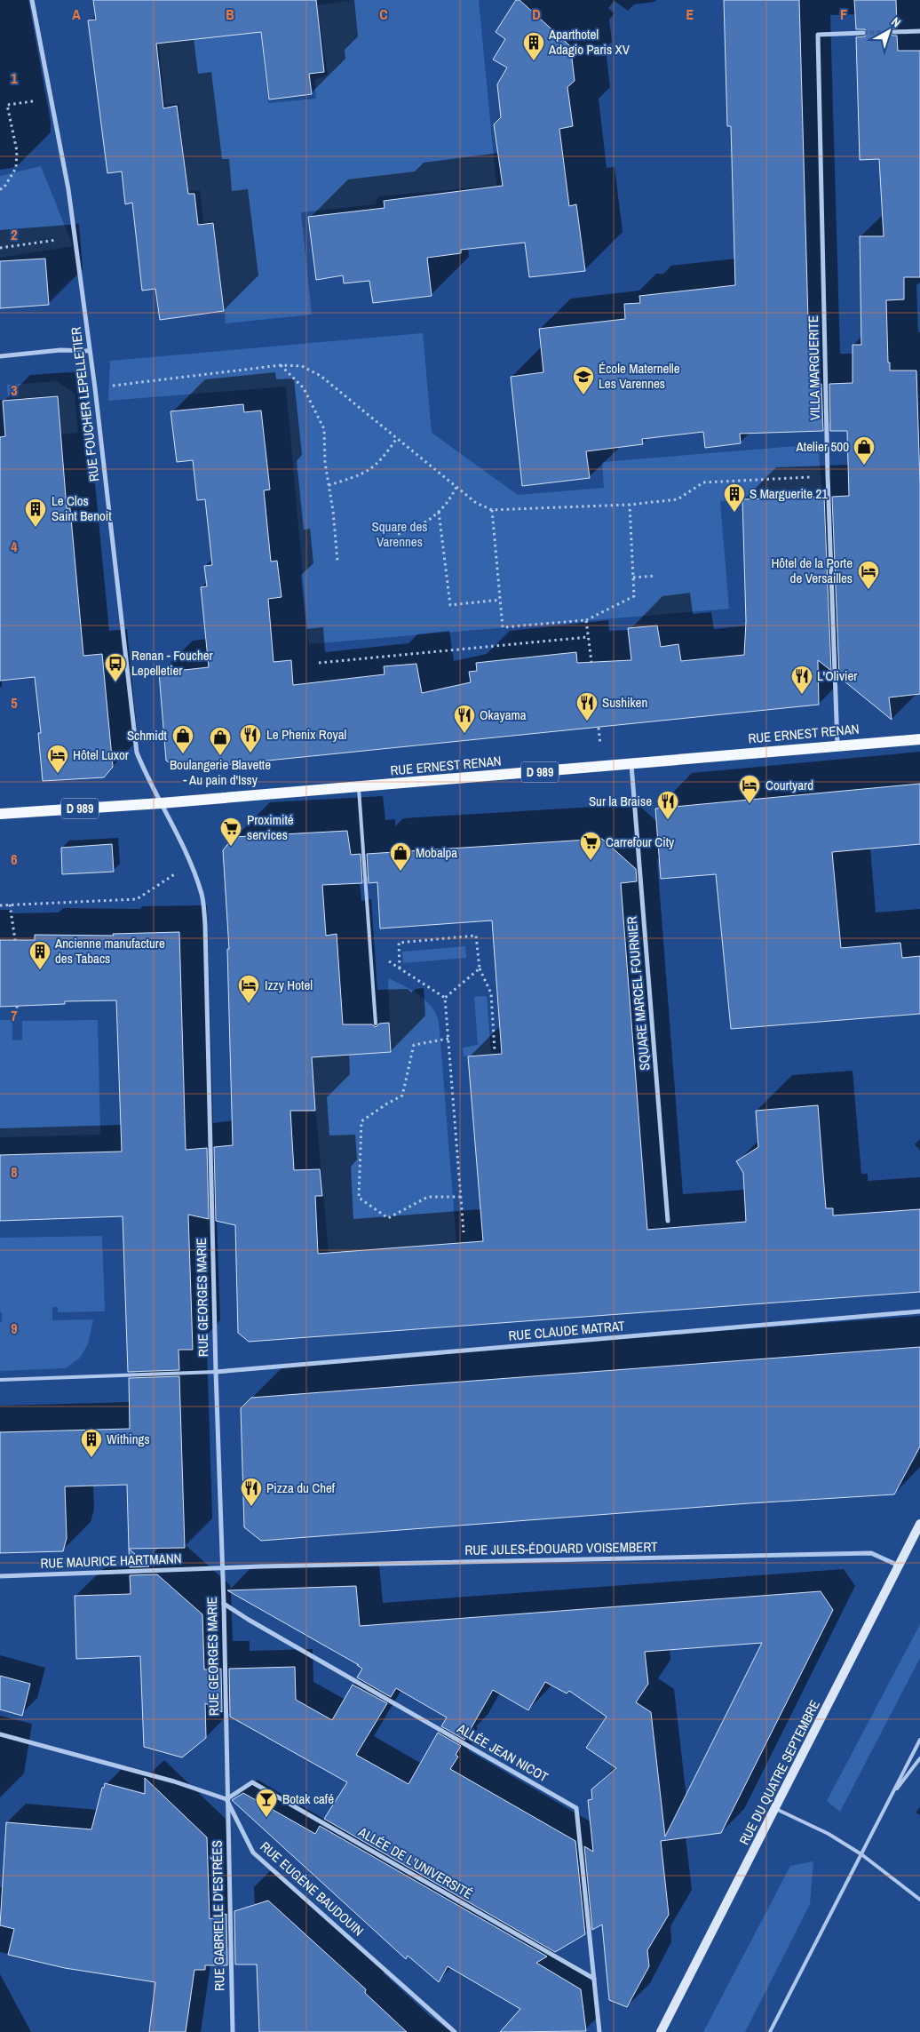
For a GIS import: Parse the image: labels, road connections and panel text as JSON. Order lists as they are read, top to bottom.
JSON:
{
  "streets": {
    "main road": ["RUE ERNEST RENAN", "D 989"],
    "street": [
      "VILLA MARGUERITE",
      "RUE FOUCHER LEPELLETIER",
      "SQUARE MARCEL FOURNIER",
      "RUE GEORGES MARIE",
      "RUE CLAUDE MATRAT",
      "RUE JULES-ÉDOUARD VOISEMBERT",
      "RUE MAURICE HARTMANN",
      "ALLÉE JEAN NICOT",
      "RUE DU QUATRE SEPTEMBRE",
      "ALLÉE DE L'UNIVERSITÉ",
      "RUE EUGÈNE BAUDOUIN",
      "RUE GABRIELLE D'ESTRÉES"
    ]
  },
  "crossings": [
    ["VILLA MARGUERITE", "RUE ERNEST RENAN"],
    ["RUE FOUCHER LEPELLETIER", "RUE ERNEST RENAN"],
    ["RUE FOUCHER LEPELLETIER", "RUE GEORGES MARIE"],
    ["RUE ERNEST RENAN", "SQUARE MARCEL FOURNIER"],
    ["RUE ERNEST RENAN", "RUE GEORGES MARIE"],
    ["RUE GEORGES MARIE", "RUE CLAUDE MATRAT"],
    ["RUE GEORGES MARIE", "RUE JULES-ÉDOUARD VOISEMBERT"],
    ["RUE GEORGES MARIE", "RUE MAURICE HARTMANN"],
    ["RUE GEORGES MARIE", "ALLÉE JEAN NICOT"],
    ["RUE GEORGES MARIE", "ALLÉE DE L'UNIVERSITÉ"],
    ["RUE GEORGES MARIE", "RUE EUGÈNE BAUDOUIN"],
    ["RUE GEORGES MARIE", "RUE GABRIELLE D'ESTRÉES"],
    ["RUE JULES-ÉDOUARD VOISEMBERT", "RUE MAURICE HARTMANN"],
    ["RUE JULES-ÉDOUARD VOISEMBERT", "RUE DU QUATRE SEPTEMBRE"],
    ["ALLÉE JEAN NICOT", "ALLÉE DE L'UNIVERSITÉ"],
    ["ALLÉE DE L'UNIVERSITÉ", "RUE EUGÈNE BAUDOUIN"],
    ["ALLÉE DE L'UNIVERSITÉ", "RUE GABRIELLE D'ESTRÉES"],
    ["RUE EUGÈNE BAUDOUIN", "RUE GABRIELLE D'ESTRÉES"]
  ],
  "parks": ["Square des Varennes"],
  "places": {
    "building": [
      "Aparthotel Adagio Paris XV",
      "S Marguerite 21",
      "Le Clos Saint Benoit",
      "Ancienne manufacture des Tabacs",
      "Withings"
    ],
    "school or university": ["École Maternelle Les Varennes"],
    "shop": [
      "Atelier 500",
      "Schmidt",
      "Boulangerie Blavette - Au pain d'Issy",
      "Mobalpa"
    ],
    "hotel": [
      "Hôtel de la Porte de Versailles",
      "Hôtel Luxor",
      "Courtyard",
      "Izzy Hotel"
    ],
    "bus stop": ["Renan - Foucher Lepelletier"],
    "restaurant": [
      "L'Olivier",
      "Sushiken",
      "Okayama",
      "Le Phenix Royal",
      "Sur la Braise",
      "Pizza du Chef"
    ],
    "supermarket": ["Proximité services", "Carrefour City"],
    "bar": ["Botak café"]
  },
  "north": "top right",
  "grid": {
    "columns": [
      "A",
      "B",
      "C",
      "D",
      "E",
      "F"
    ],
    "rows": [
      "1",
      "2",
      "3",
      "4",
      "5",
      "6",
      "7",
      "8",
      "9"
    ]
  }
}
